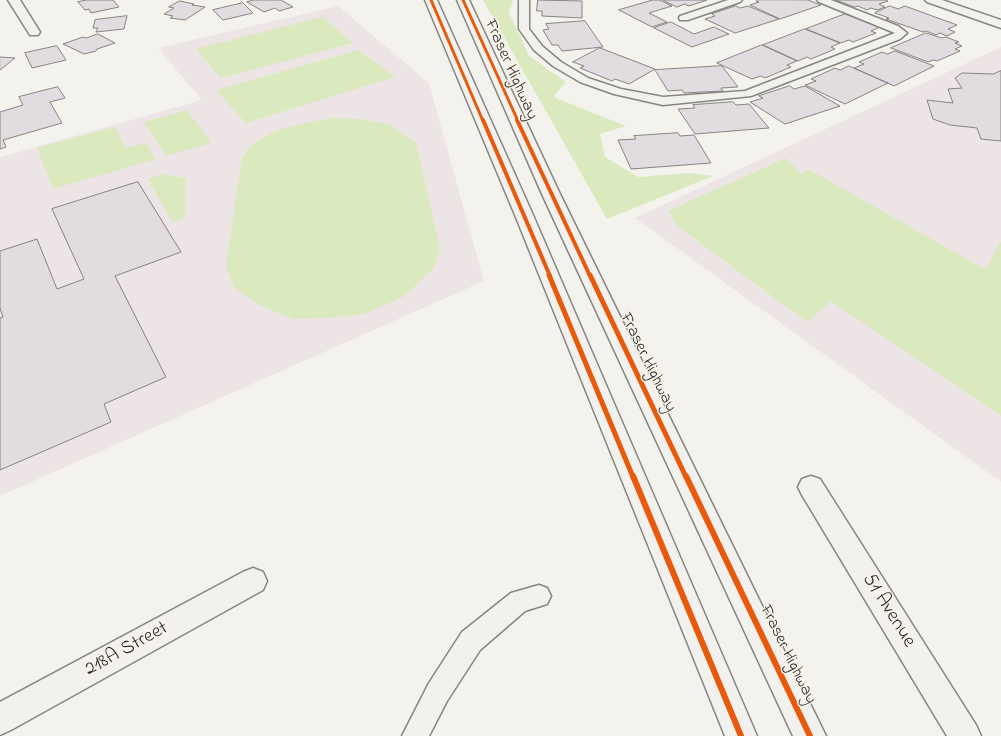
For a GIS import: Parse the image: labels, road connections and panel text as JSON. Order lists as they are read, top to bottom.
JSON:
{
  "streets": {
    "main road": ["Fraser Highway", "51 Avenue", "218A Street"]
  }
}
